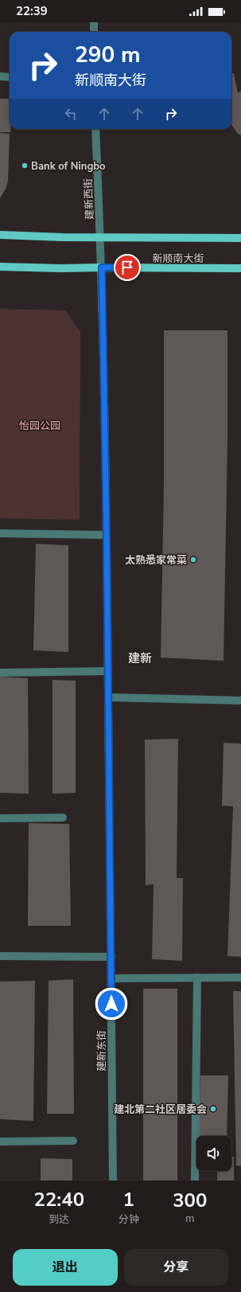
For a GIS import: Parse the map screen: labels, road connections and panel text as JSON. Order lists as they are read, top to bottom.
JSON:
{
  "streets": {
    "main road": ["新顺南大街"],
    "street": ["建新西街", "建新东街"]
  },
  "crossings": [
    ["建新西街", "新顺南大街"],
    ["建新西街", "建新东街"],
    ["新顺南大街", "建新东街"]
  ],
  "districts": ["建新"],
  "parks": ["怡园公园"],
  "places": ["Bank of Ningbo", "太熟悉家常菜", "建北第二社区居委会"],
  "page": {
    "status": "22:39",
    "turn": ["290 m", "新顺南大街"],
    "eta": [
      "22:40",
      "到达",
      "1",
      "分钟",
      "300",
      "m"
    ],
    "buttons": ["退出", "分享"]
  }
}
